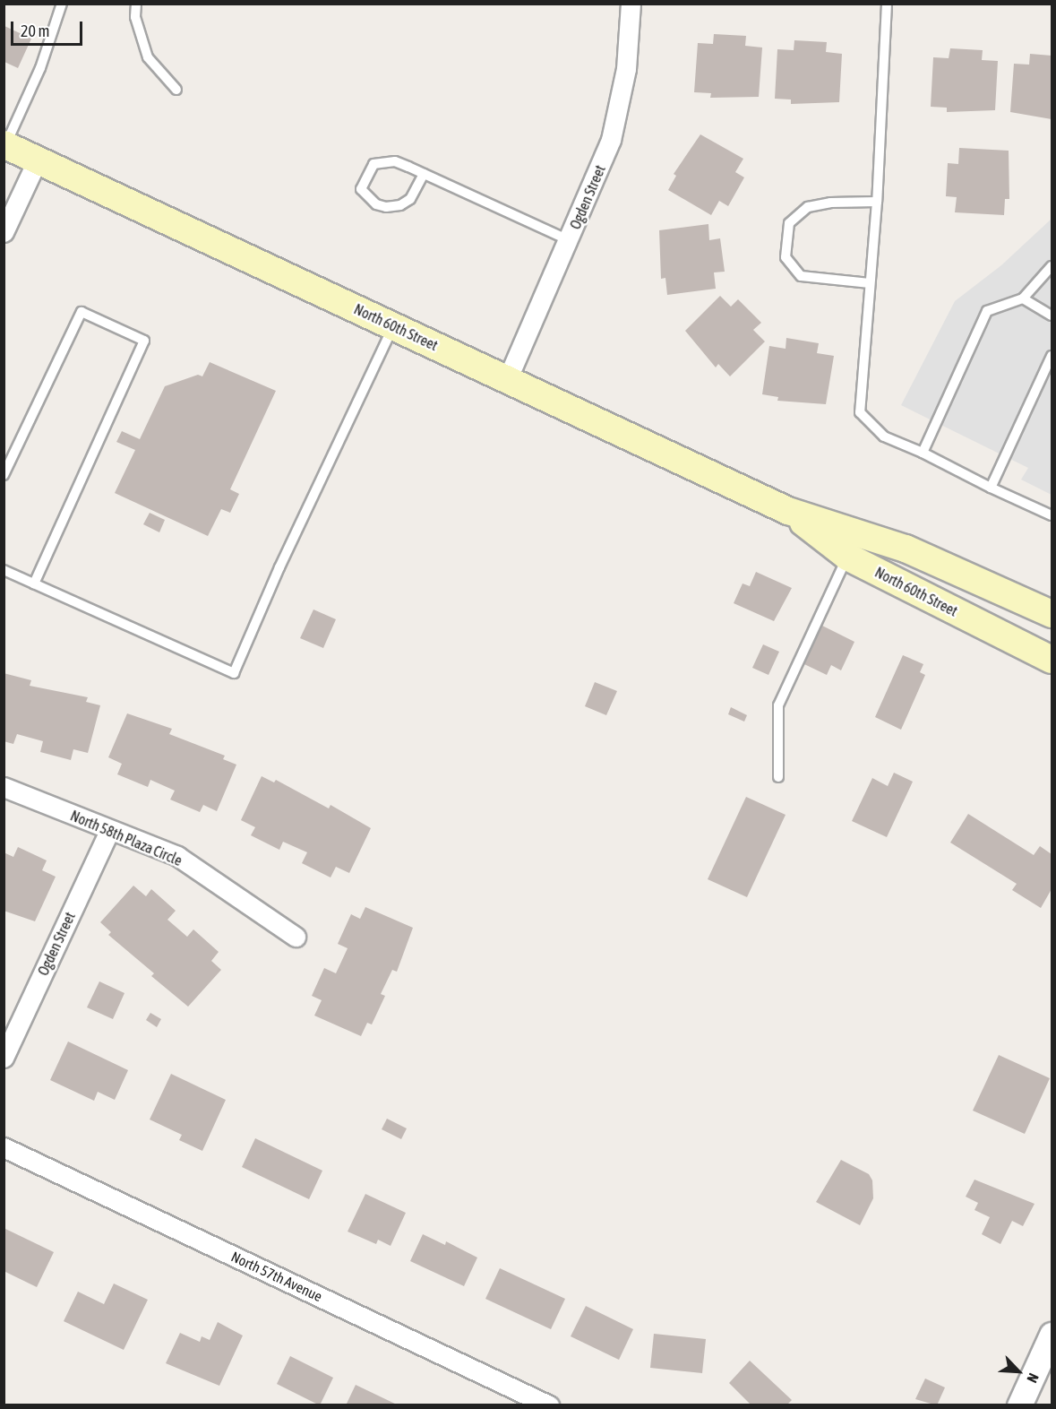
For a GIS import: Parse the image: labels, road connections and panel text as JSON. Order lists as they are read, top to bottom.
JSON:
{
  "streets": {
    "main road": ["North 60th Street"],
    "street": ["Ogden Street", "North 58th Plaza Circle", "North 57th Avenue"]
  },
  "crossings": [
    ["Ogden Street", "North 60th Street"],
    ["Ogden Street", "North 58th Plaza Circle"]
  ],
  "scale_bar": "20 m",
  "north": "bottom right"
}
